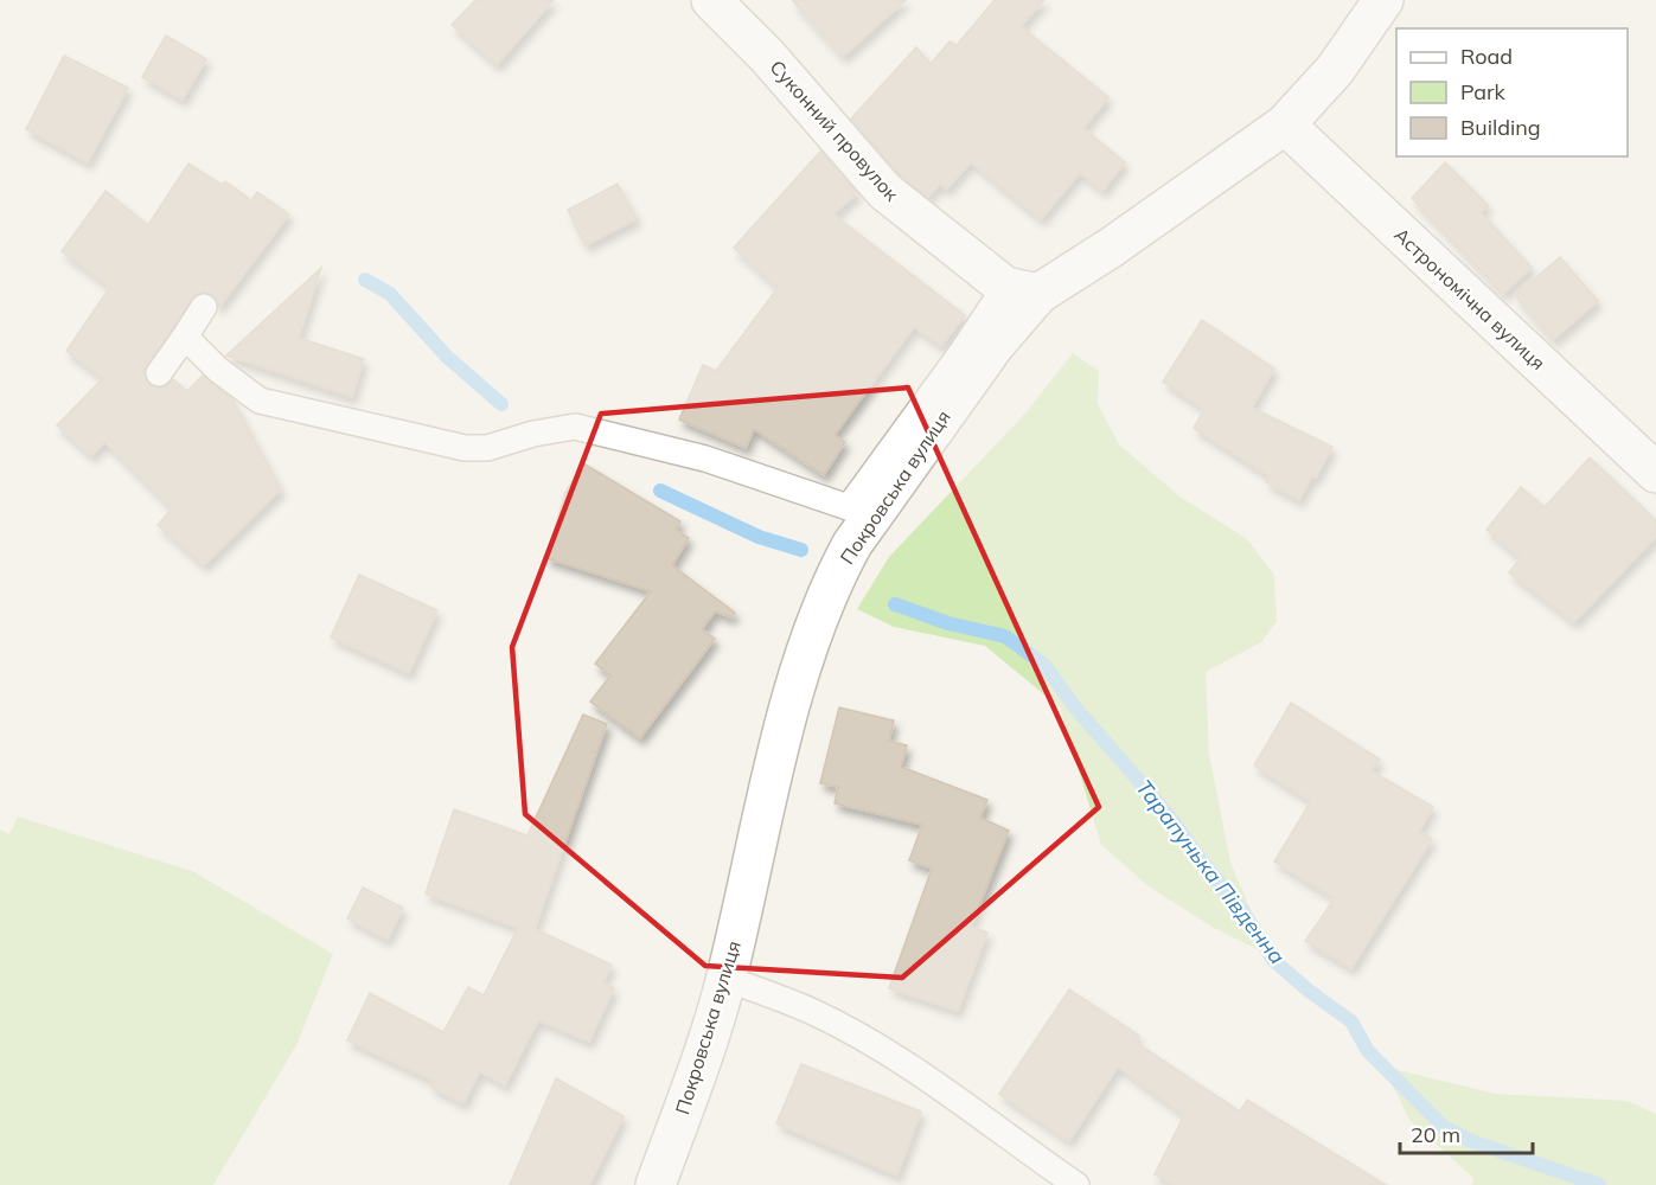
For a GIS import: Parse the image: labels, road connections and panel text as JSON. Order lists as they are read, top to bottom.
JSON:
{
  "streets": {
    "street": ["Суконний провулок", "Астрономічна вулиця", "Покровська вулиця"]
  },
  "crossings": [
    ["Суконний провулок", "Покровська вулиця"],
    ["Астрономічна вулиця", "Покровська вулиця"]
  ],
  "water": ["Тарапунька Південна"],
  "legend": ["Road", "Park", "Building"],
  "scale_bar": "20 m"
}
